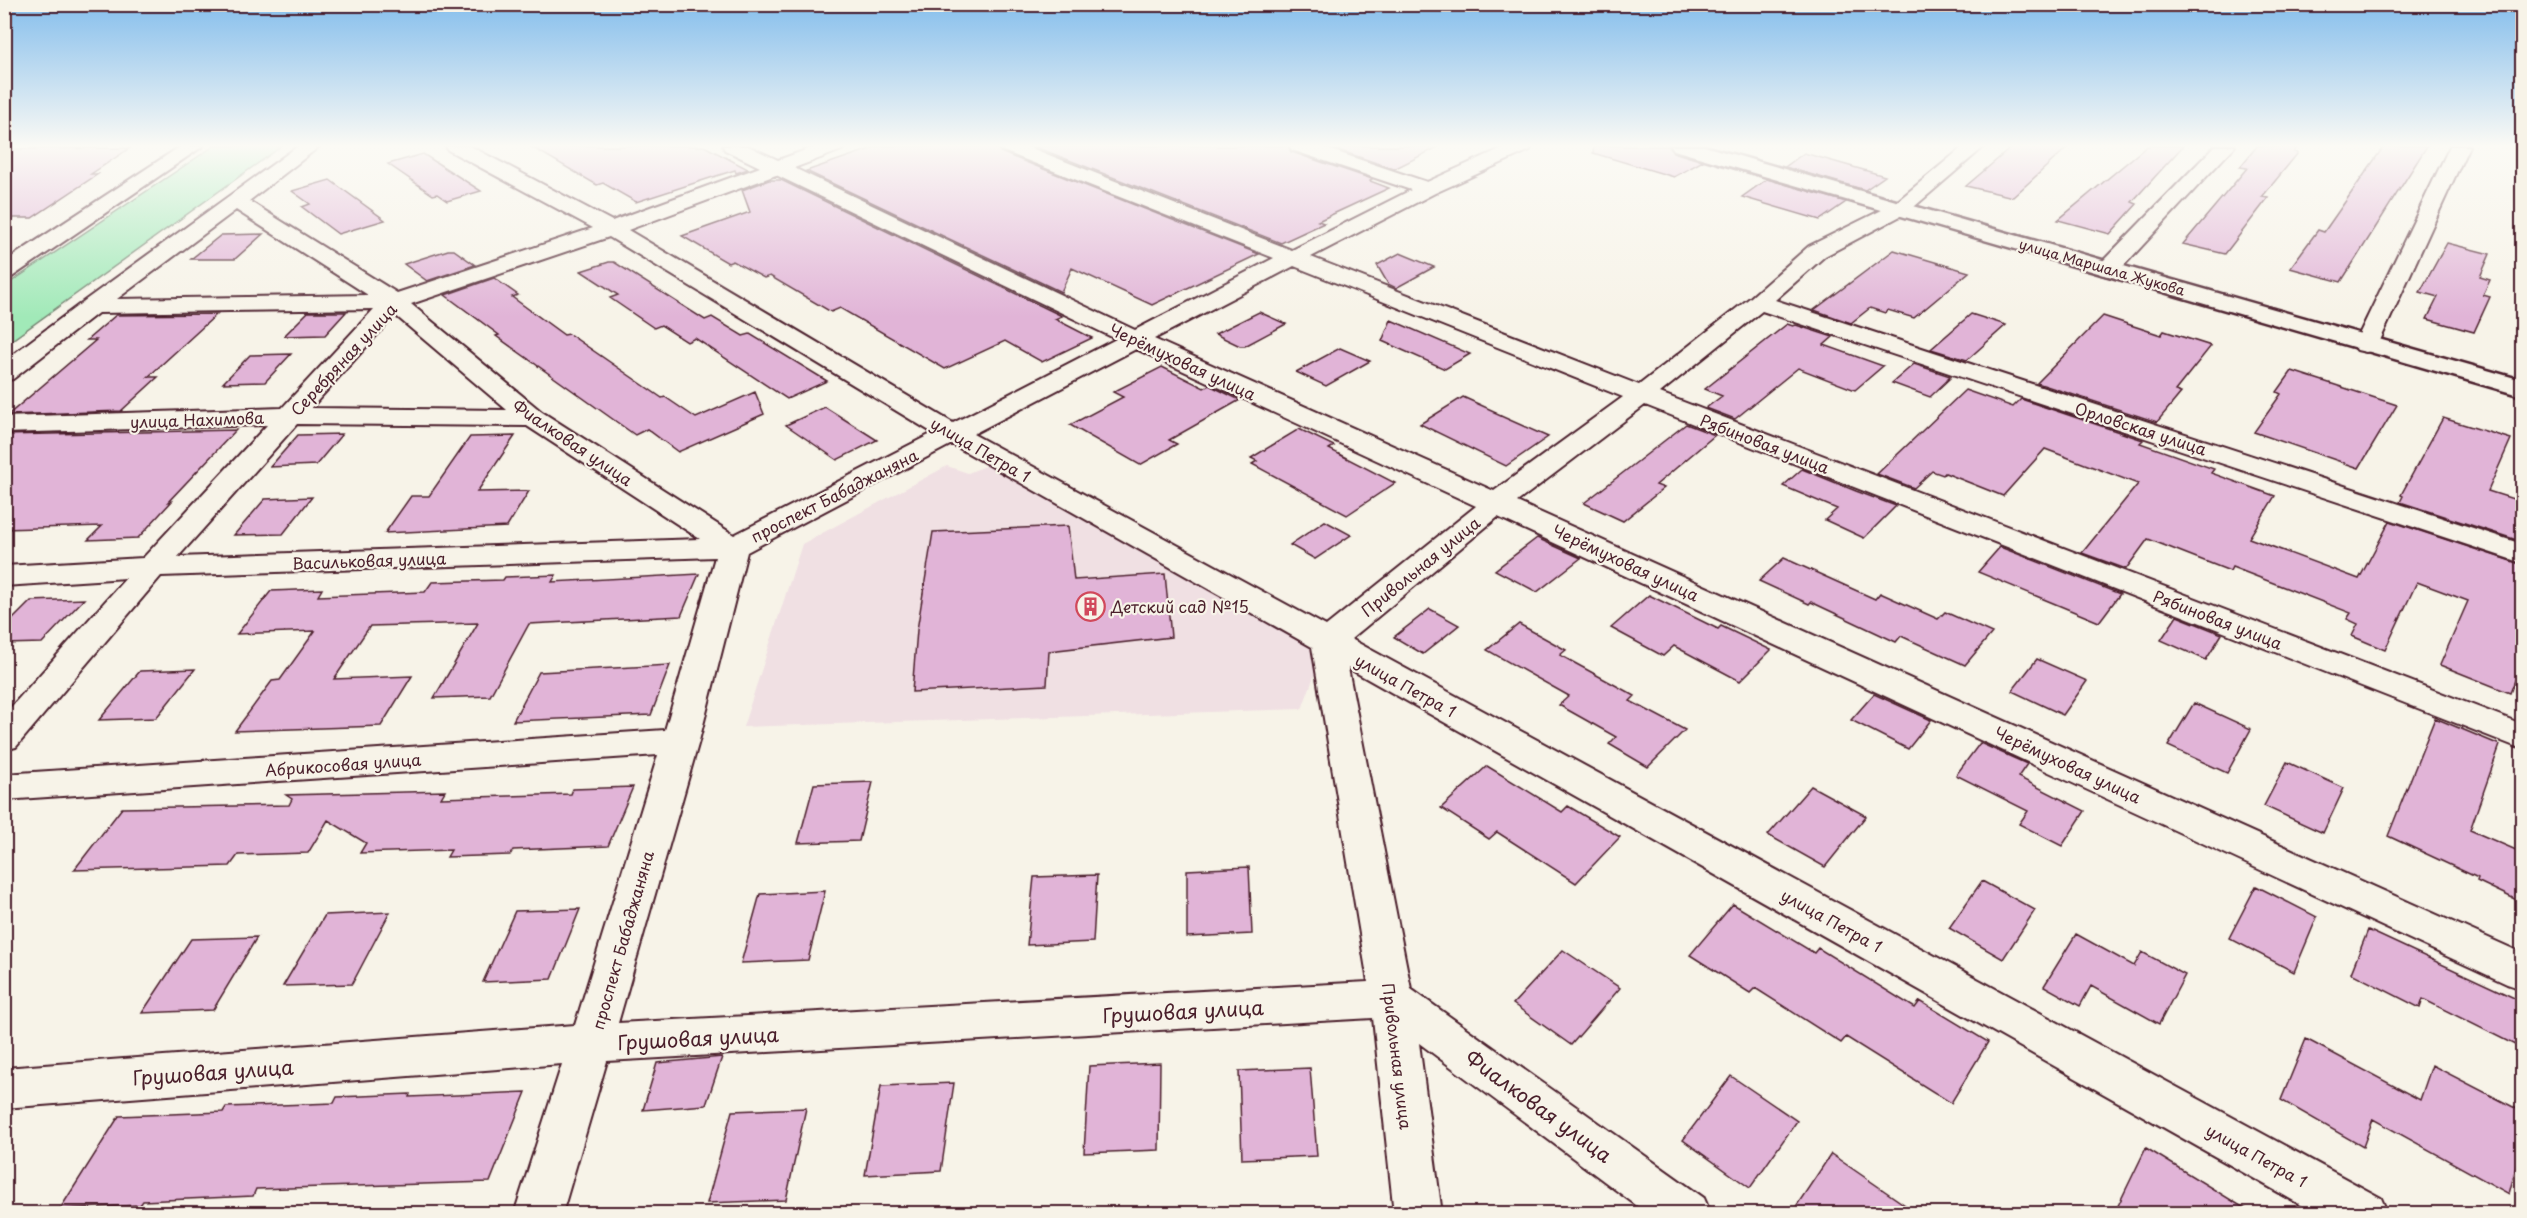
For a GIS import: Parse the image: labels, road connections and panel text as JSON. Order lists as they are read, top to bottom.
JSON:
{
  "streets": {
    "main road": ["улица Маршала Жукова"],
    "street": [
      "Серебряная улица",
      "Черёмуховая улица",
      "улица Нахимова",
      "Орловская улица",
      "Фиалковая улица",
      "Рябиновая улица",
      "улица Петра 1",
      "проспект Бабаджаняна",
      "Васильковая улица",
      "Привольная улица",
      "Абрикосовая улица",
      "Грушовая улица"
    ]
  },
  "crossings": [
    ["улица Маршала Жукова", "Привольная улица"],
    ["Серебряная улица", "улица Нахимова"],
    ["Серебряная улица", "Фиалковая улица"],
    ["Серебряная улица", "улица Петра 1"],
    ["Серебряная улица", "Васильковая улица"],
    ["Черёмуховая улица", "проспект Бабаджаняна"],
    ["Черёмуховая улица", "Привольная улица"],
    ["улица Нахимова", "Фиалковая улица"],
    ["Орловская улица", "Привольная улица"],
    ["Фиалковая улица", "проспект Бабаджаняна"],
    ["Фиалковая улица", "Васильковая улица"],
    ["Фиалковая улица", "Привольная улица"],
    ["Фиалковая улица", "Грушовая улица"],
    ["Рябиновая улица", "проспект Бабаджаняна"],
    ["Рябиновая улица", "Привольная улица"],
    ["улица Петра 1", "проспект Бабаджаняна"],
    ["улица Петра 1", "Привольная улица"],
    ["проспект Бабаджаняна", "Васильковая улица"],
    ["проспект Бабаджаняна", "Абрикосовая улица"],
    ["проспект Бабаджаняна", "Грушовая улица"],
    ["Привольная улица", "Грушовая улица"]
  ],
  "places": {
    "building": ["Детский сад №15"]
  }
}
